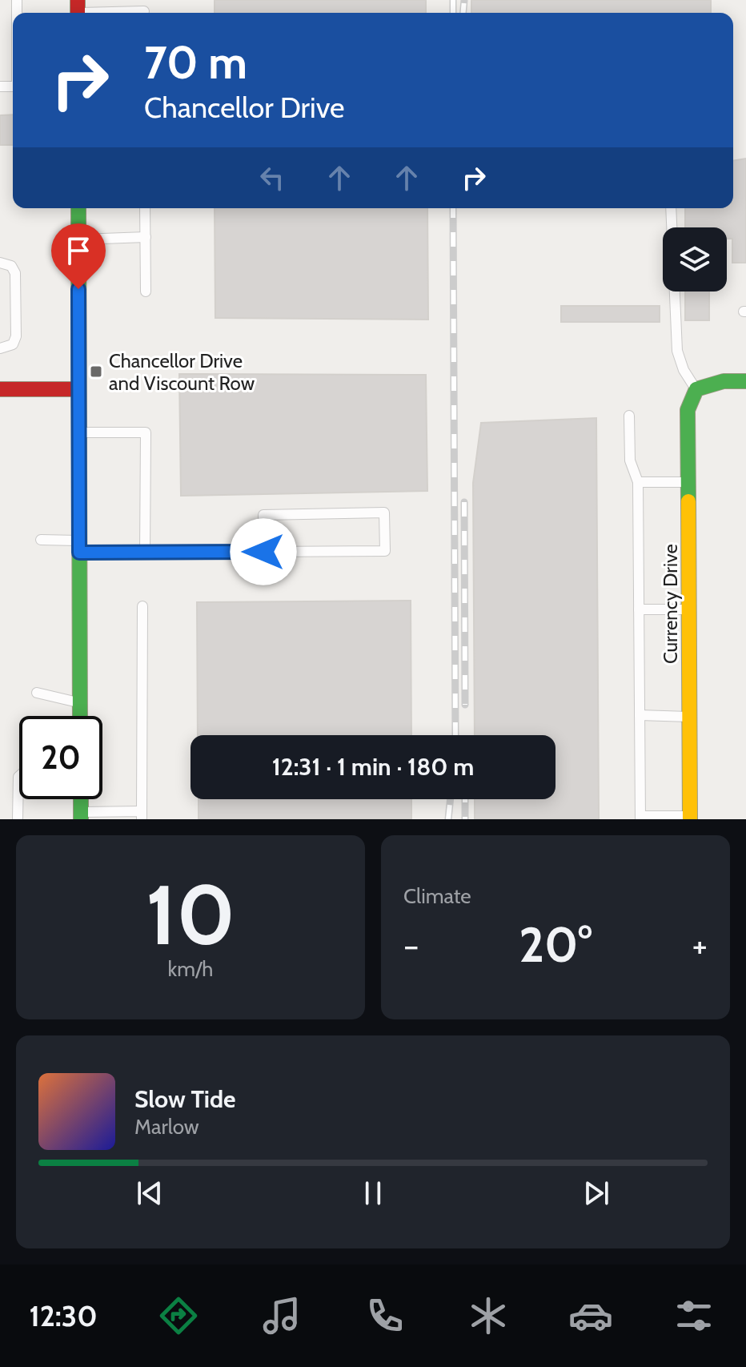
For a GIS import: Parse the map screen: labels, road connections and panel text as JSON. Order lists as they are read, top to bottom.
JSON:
{
  "streets": {
    "street": ["Currency Drive"]
  },
  "places": {
    "transit": ["Chancellor Drive and Viscount Row"]
  },
  "page": {
    "turn": ["70 m", "Chancellor Drive"],
    "limit": "20",
    "trip": "12:31 · 1 min · 180 m",
    "tile": [
      ["10", "km/h"],
      "Climate"
    ],
    "heat": ["−", "20°", "+"],
    "song": ["Slow Tide", "Marlow"],
    "tabs": "12:30"
  }
}
